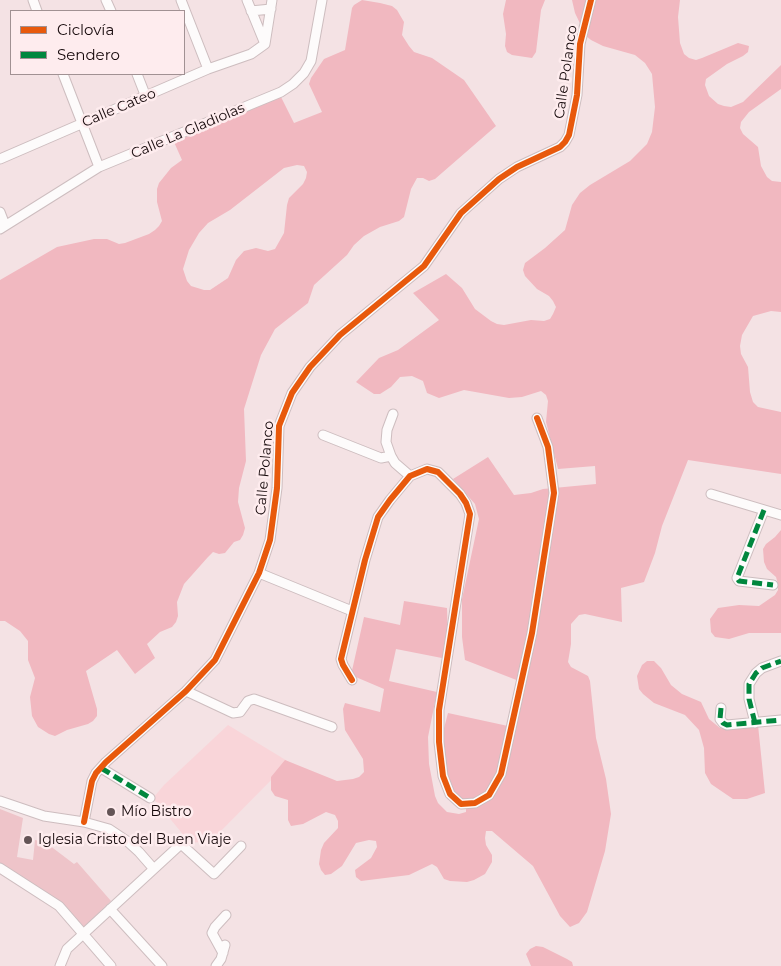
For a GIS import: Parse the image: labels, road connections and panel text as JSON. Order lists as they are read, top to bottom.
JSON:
{
  "streets": {
    "street": ["Calle Polanco", "Calle Cateo", "Calle La Gladiolas"]
  },
  "places": ["Mío Bistro", "Iglesia Cristo del Buen Viaje"],
  "legend": ["Ciclovía", "Sendero"]
}
